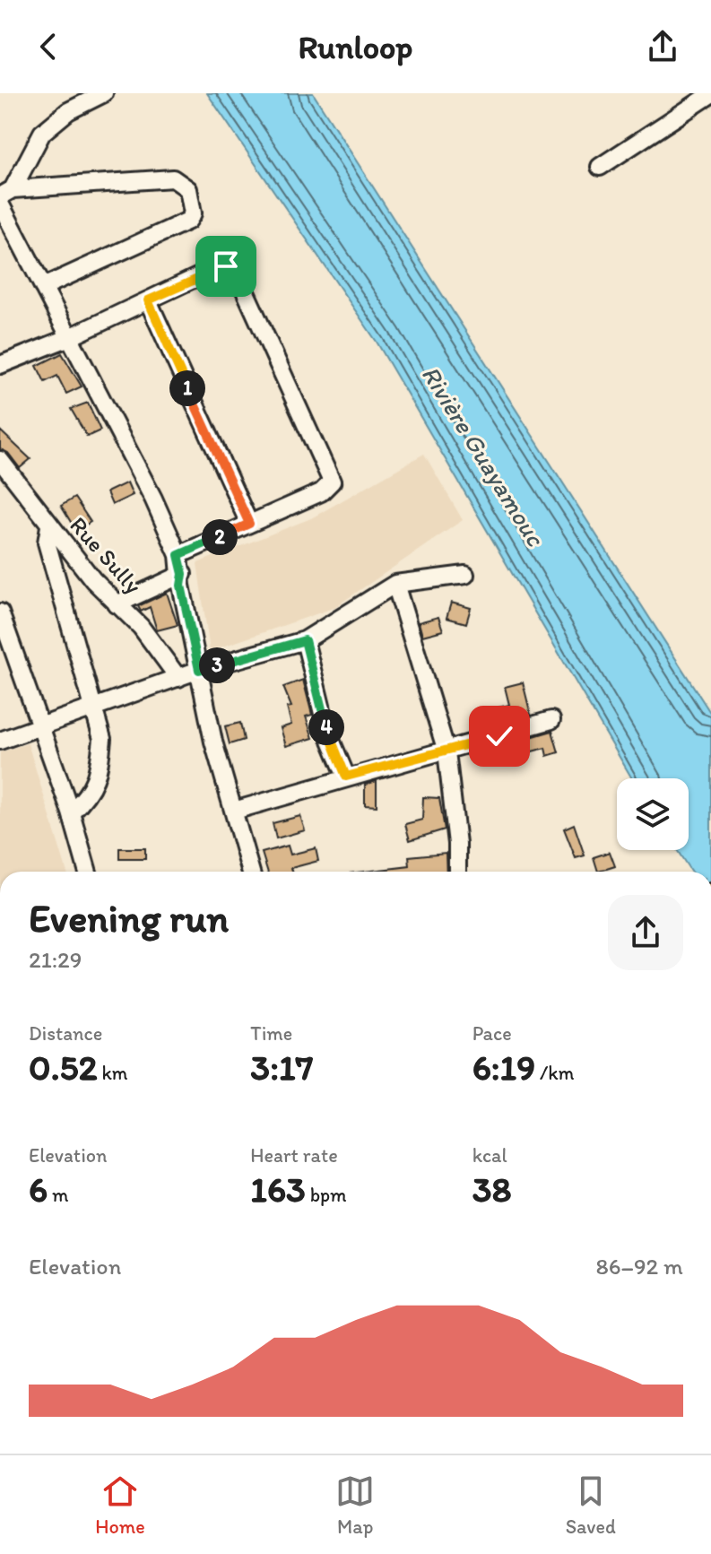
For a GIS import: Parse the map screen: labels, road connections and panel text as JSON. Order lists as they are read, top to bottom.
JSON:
{
  "streets": {
    "street": ["Rue Sully"]
  },
  "water": ["Rivière Guayamouc"],
  "page": {
    "header": "Runloop",
    "pins": [
      "1",
      "2",
      "3",
      "4"
    ],
    "heading": ["Evening run", "21:29"],
    "stats": [
      ["Distance", "0.52 km"],
      ["Time", "3:17"],
      ["Pace", "6:19 /km"],
      ["Elevation", "6 m"],
      ["Heart rate", "163 bpm"],
      ["kcal", "38"]
    ],
    "chart": ["Elevation", "86–92 m"],
    "tabs": ["Home", "Map", "Saved"]
  }
}
